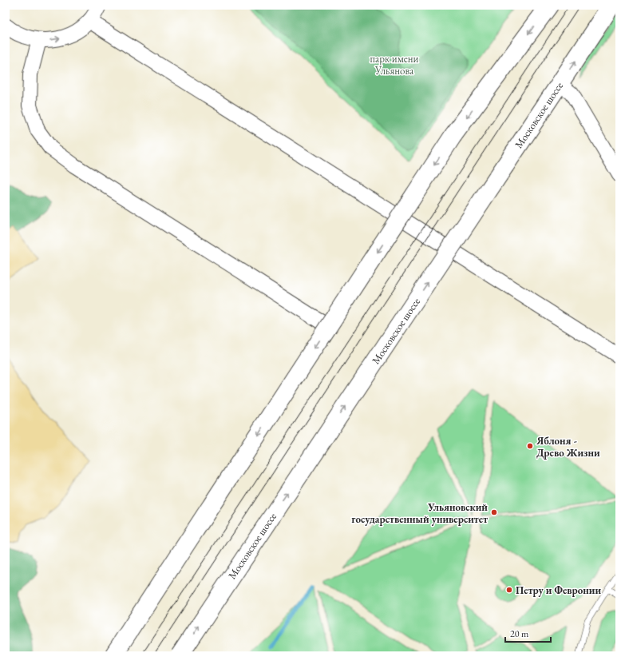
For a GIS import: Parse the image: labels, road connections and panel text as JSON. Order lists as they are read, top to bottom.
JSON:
{
  "streets": {
    "main road": ["Московское шоссе"]
  },
  "parks": ["парк имени Ульянова"],
  "places": ["Яблоня - Древо Жизни", "Ульяновский государственный университет", "Петру и Февронии"],
  "scale_bar": "20 m"
}
